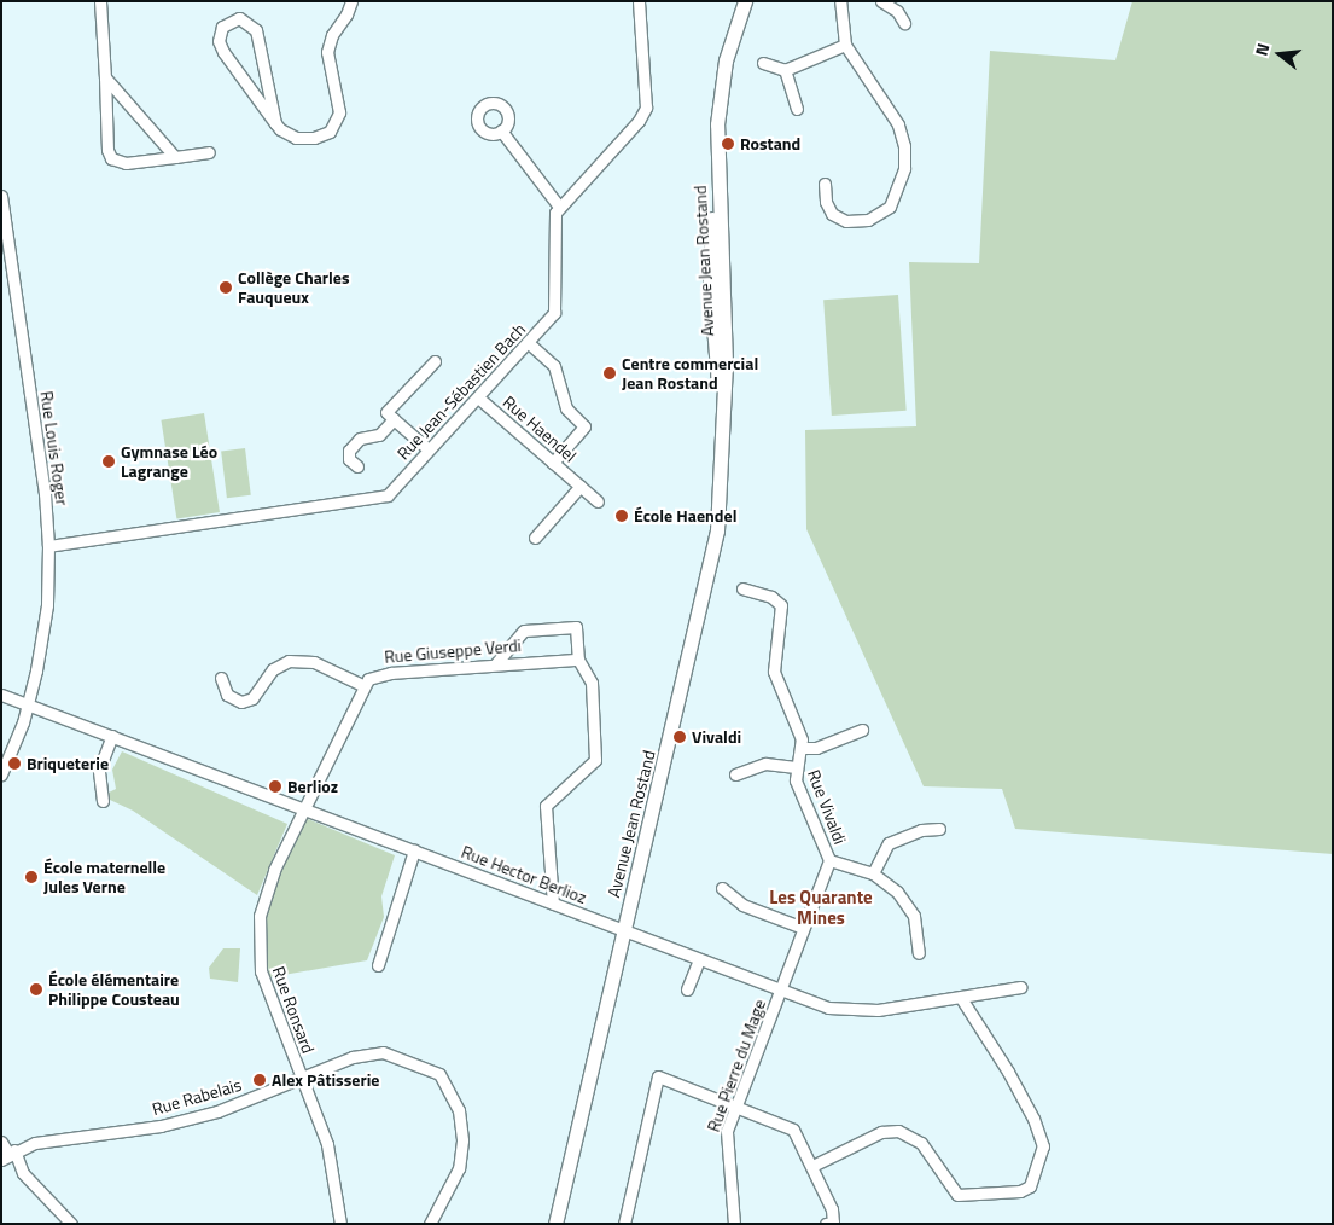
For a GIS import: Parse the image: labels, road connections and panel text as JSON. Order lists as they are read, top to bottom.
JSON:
{
  "streets": {
    "street": [
      "Avenue Jean Rostand",
      "Rue Jean-Sébastien Bach",
      "Rue Haendel",
      "Rue Louis Roger",
      "Rue Giuseppe Verdi",
      "Rue Vivaldi",
      "Rue Hector Berlioz",
      "Rue Ronsard",
      "Rue Pierre du Mage",
      "Rue Rabelais"
    ]
  },
  "crossings": [
    ["Avenue Jean Rostand", "Rue Hector Berlioz"],
    ["Rue Jean-Sébastien Bach", "Rue Haendel"],
    ["Rue Jean-Sébastien Bach", "Rue Louis Roger"],
    ["Rue Louis Roger", "Rue Hector Berlioz"],
    ["Rue Vivaldi", "Rue Hector Berlioz"],
    ["Rue Vivaldi", "Rue Pierre du Mage"],
    ["Rue Hector Berlioz", "Rue Ronsard"],
    ["Rue Hector Berlioz", "Rue Pierre du Mage"],
    ["Rue Ronsard", "Rue Rabelais"]
  ],
  "districts": ["Les Quarante Mines"],
  "places": [
    "Rostand",
    "Collège Charles Fauqueux",
    "Centre commercial Jean Rostand",
    "Gymnase Léo Lagrange",
    "École Haendel",
    "Vivaldi",
    "Briqueterie",
    "Berlioz",
    "École maternelle Jules Verne",
    "École élémentaire Philippe Cousteau",
    "Alex Pâtisserie"
  ],
  "north": "left"
}
